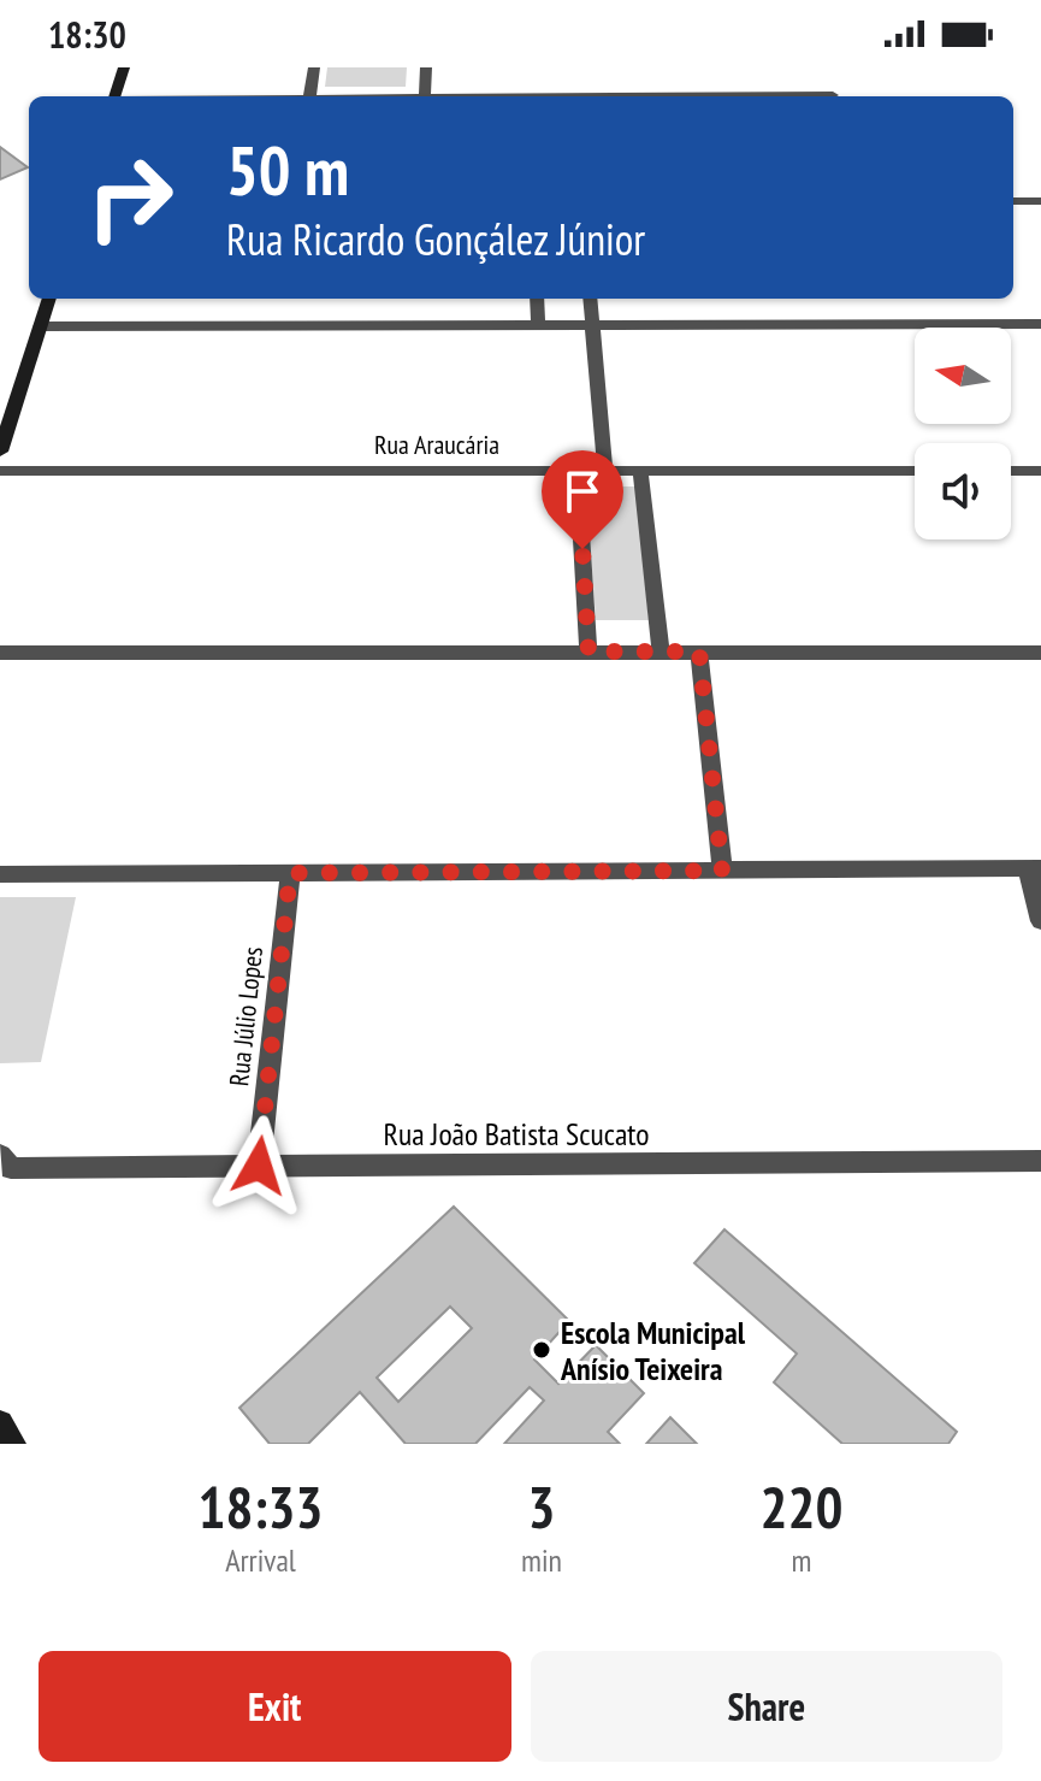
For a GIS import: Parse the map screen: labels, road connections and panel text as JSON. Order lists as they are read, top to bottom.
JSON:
{
  "streets": {
    "street": ["Rua Araucária", "Rua Júlio Lopes", "Rua João Batista Scucato"]
  },
  "crossings": [
    ["Rua Júlio Lopes", "Rua João Batista Scucato"]
  ],
  "places": ["Escola Municipal Anísio Teixeira"],
  "north": "left",
  "page": {
    "status": "18:30",
    "turn": ["50 m", "Rua Ricardo Gonçález Júnior"],
    "eta": [
      "18:33",
      "Arrival",
      "3",
      "min",
      "220",
      "m"
    ],
    "buttons": ["Exit", "Share"]
  }
}
